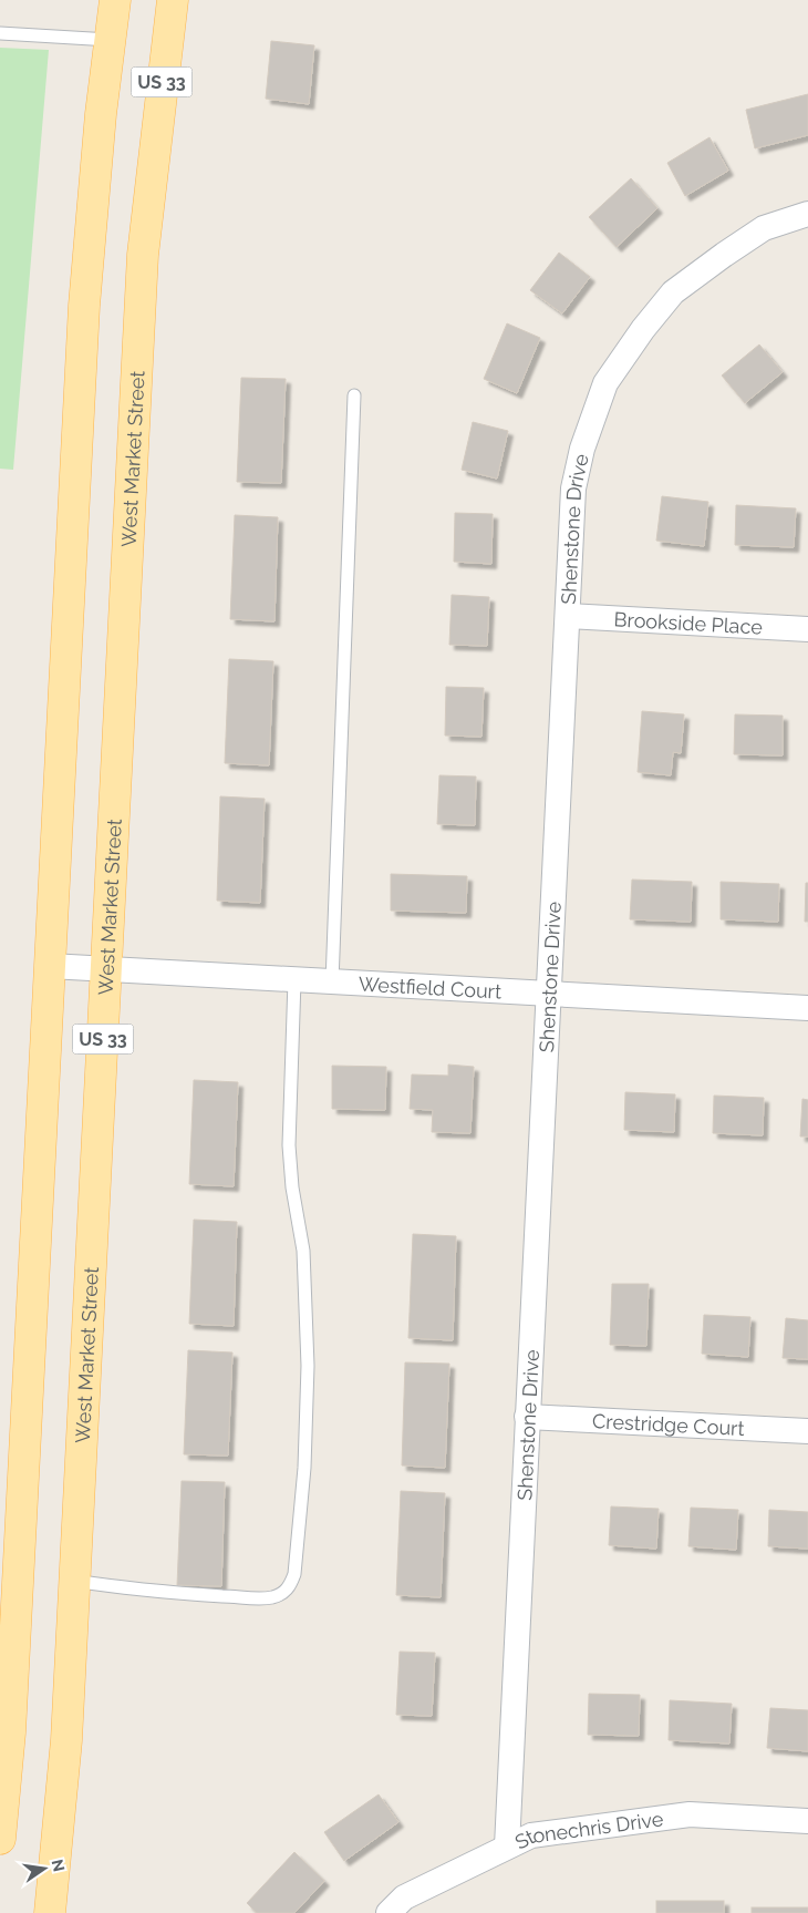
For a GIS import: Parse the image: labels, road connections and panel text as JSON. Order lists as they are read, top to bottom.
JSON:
{
  "streets": {
    "main road": ["US 33", "West Market Street"],
    "street": [
      "Shenstone Drive",
      "Brookside Place",
      "Westfield Court",
      "Crestridge Court",
      "Stonechris Drive"
    ]
  },
  "crossings": [
    ["US 33", "Westfield Court"],
    ["West Market Street", "Westfield Court"],
    ["Shenstone Drive", "Brookside Place"],
    ["Shenstone Drive", "Westfield Court"],
    ["Shenstone Drive", "Crestridge Court"],
    ["Shenstone Drive", "Stonechris Drive"]
  ],
  "north": "right"
}
